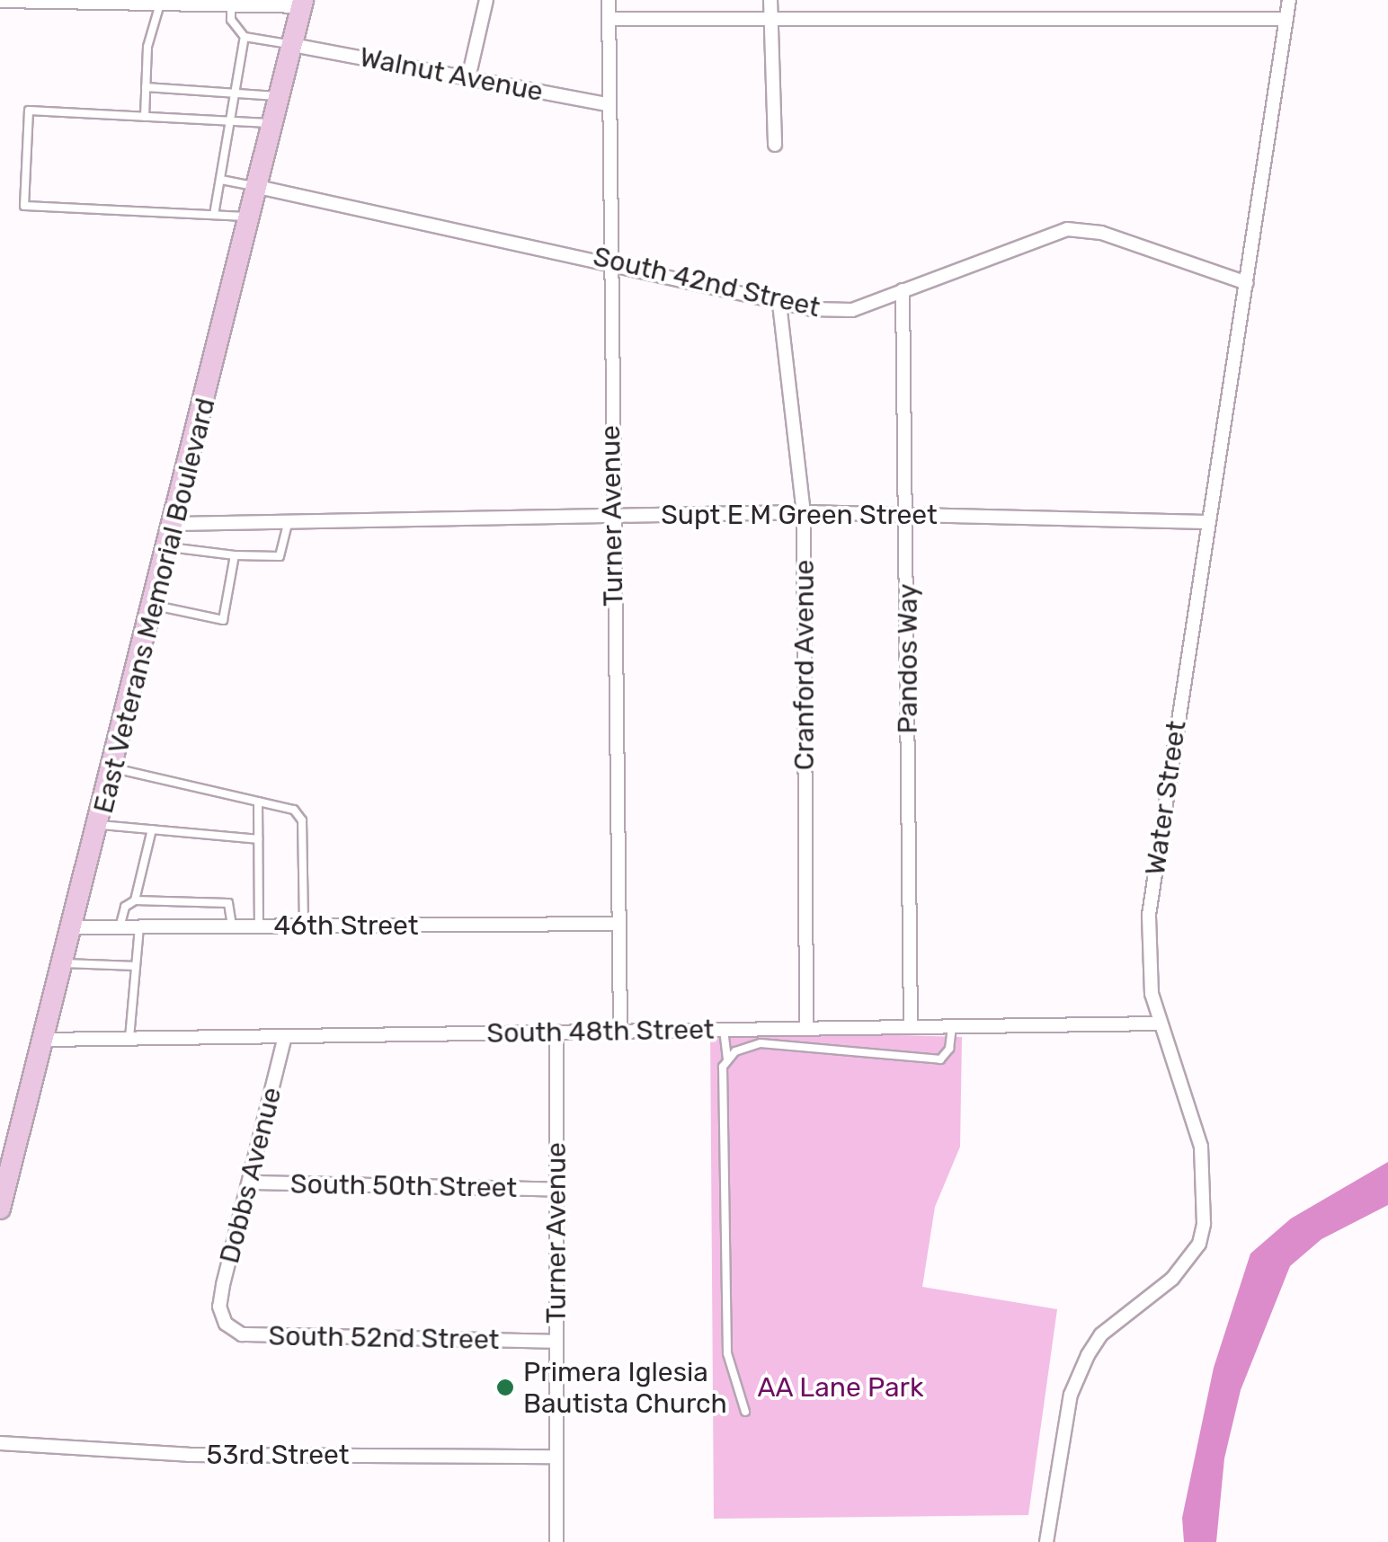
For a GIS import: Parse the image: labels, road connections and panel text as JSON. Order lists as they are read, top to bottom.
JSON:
{
  "streets": {
    "main road": ["East Veterans Memorial Boulevard"],
    "street": [
      "Walnut Avenue",
      "South 42nd Street",
      "Supt E M Green Street",
      "Turner Avenue",
      "Pandos Way",
      "Cranford Avenue",
      "Water Street",
      "46th Street",
      "South 48th Street",
      "Dobbs Avenue",
      "South 50th Street",
      "South 52nd Street",
      "53rd Street"
    ]
  },
  "crossings": [
    ["Walnut Avenue", "Turner Avenue"],
    ["Walnut Avenue", "East Veterans Memorial Boulevard"],
    ["South 42nd Street", "Turner Avenue"],
    ["South 42nd Street", "East Veterans Memorial Boulevard"],
    ["South 42nd Street", "Pandos Way"],
    ["South 42nd Street", "Cranford Avenue"],
    ["South 42nd Street", "Water Street"],
    ["Supt E M Green Street", "Turner Avenue"],
    ["Supt E M Green Street", "East Veterans Memorial Boulevard"],
    ["Supt E M Green Street", "Pandos Way"],
    ["Supt E M Green Street", "Cranford Avenue"],
    ["Supt E M Green Street", "Water Street"],
    ["Turner Avenue", "46th Street"],
    ["Turner Avenue", "South 48th Street"],
    ["Turner Avenue", "South 50th Street"],
    ["Turner Avenue", "South 52nd Street"],
    ["Turner Avenue", "53rd Street"],
    ["East Veterans Memorial Boulevard", "46th Street"],
    ["East Veterans Memorial Boulevard", "South 48th Street"],
    ["Pandos Way", "South 48th Street"],
    ["Cranford Avenue", "South 48th Street"],
    ["Water Street", "South 48th Street"],
    ["South 48th Street", "Dobbs Avenue"],
    ["Dobbs Avenue", "South 50th Street"],
    ["Dobbs Avenue", "South 52nd Street"]
  ],
  "parks": ["AA Lane Park"],
  "places": ["Primera Iglesia Bautista Church"]
}
